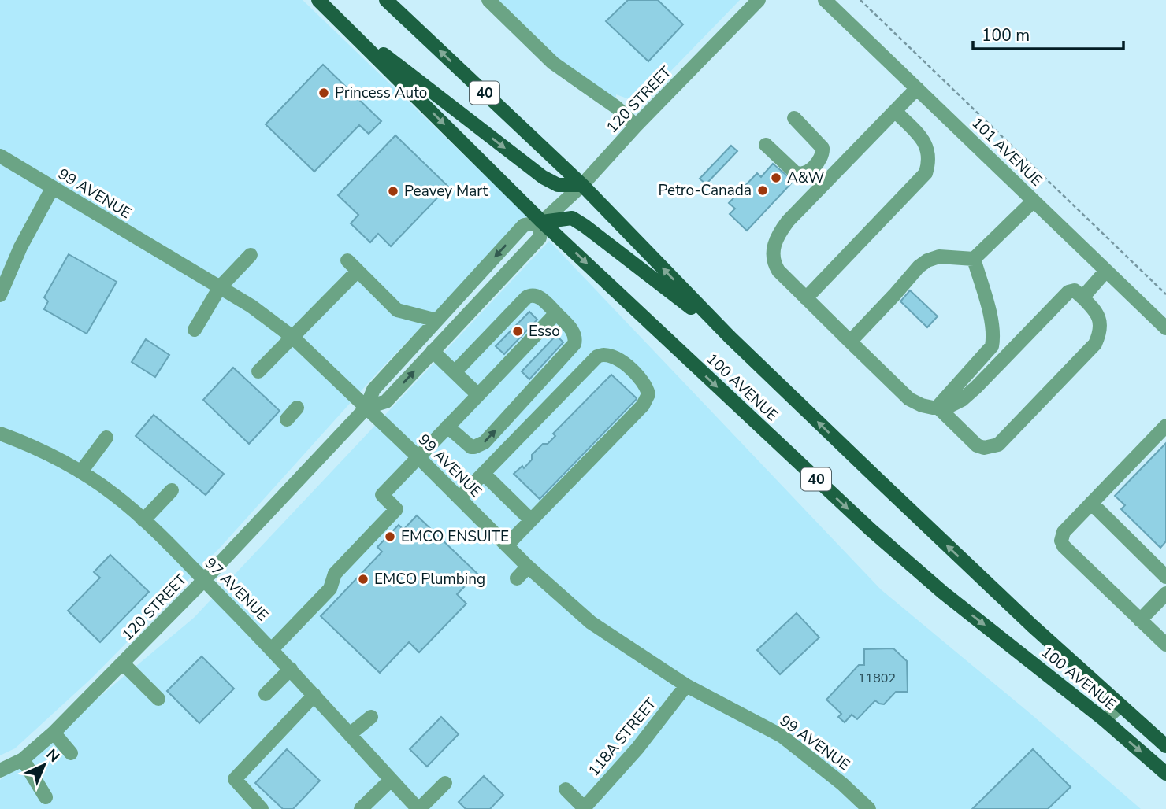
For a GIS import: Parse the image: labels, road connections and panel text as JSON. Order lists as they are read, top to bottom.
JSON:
{
  "streets": {
    "main road": ["40", "100 AVENUE"],
    "street": [
      "120 STREET",
      "101 AVENUE",
      "99 AVENUE",
      "97 AVENUE",
      "118A STREET"
    ]
  },
  "crossings": [
    ["120 STREET", "99 AVENUE"],
    ["120 STREET", "100 AVENUE"],
    ["120 STREET", "97 AVENUE"],
    ["99 AVENUE", "118A STREET"]
  ],
  "places": [
    "Princess Auto",
    "A&W",
    "Petro-Canada",
    "Peavey Mart",
    "Esso",
    "EMCO ENSUITE",
    "EMCO Plumbing"
  ],
  "house_numbers": ["11802"],
  "scale_bar": "100 m",
  "north": "top right"
}
